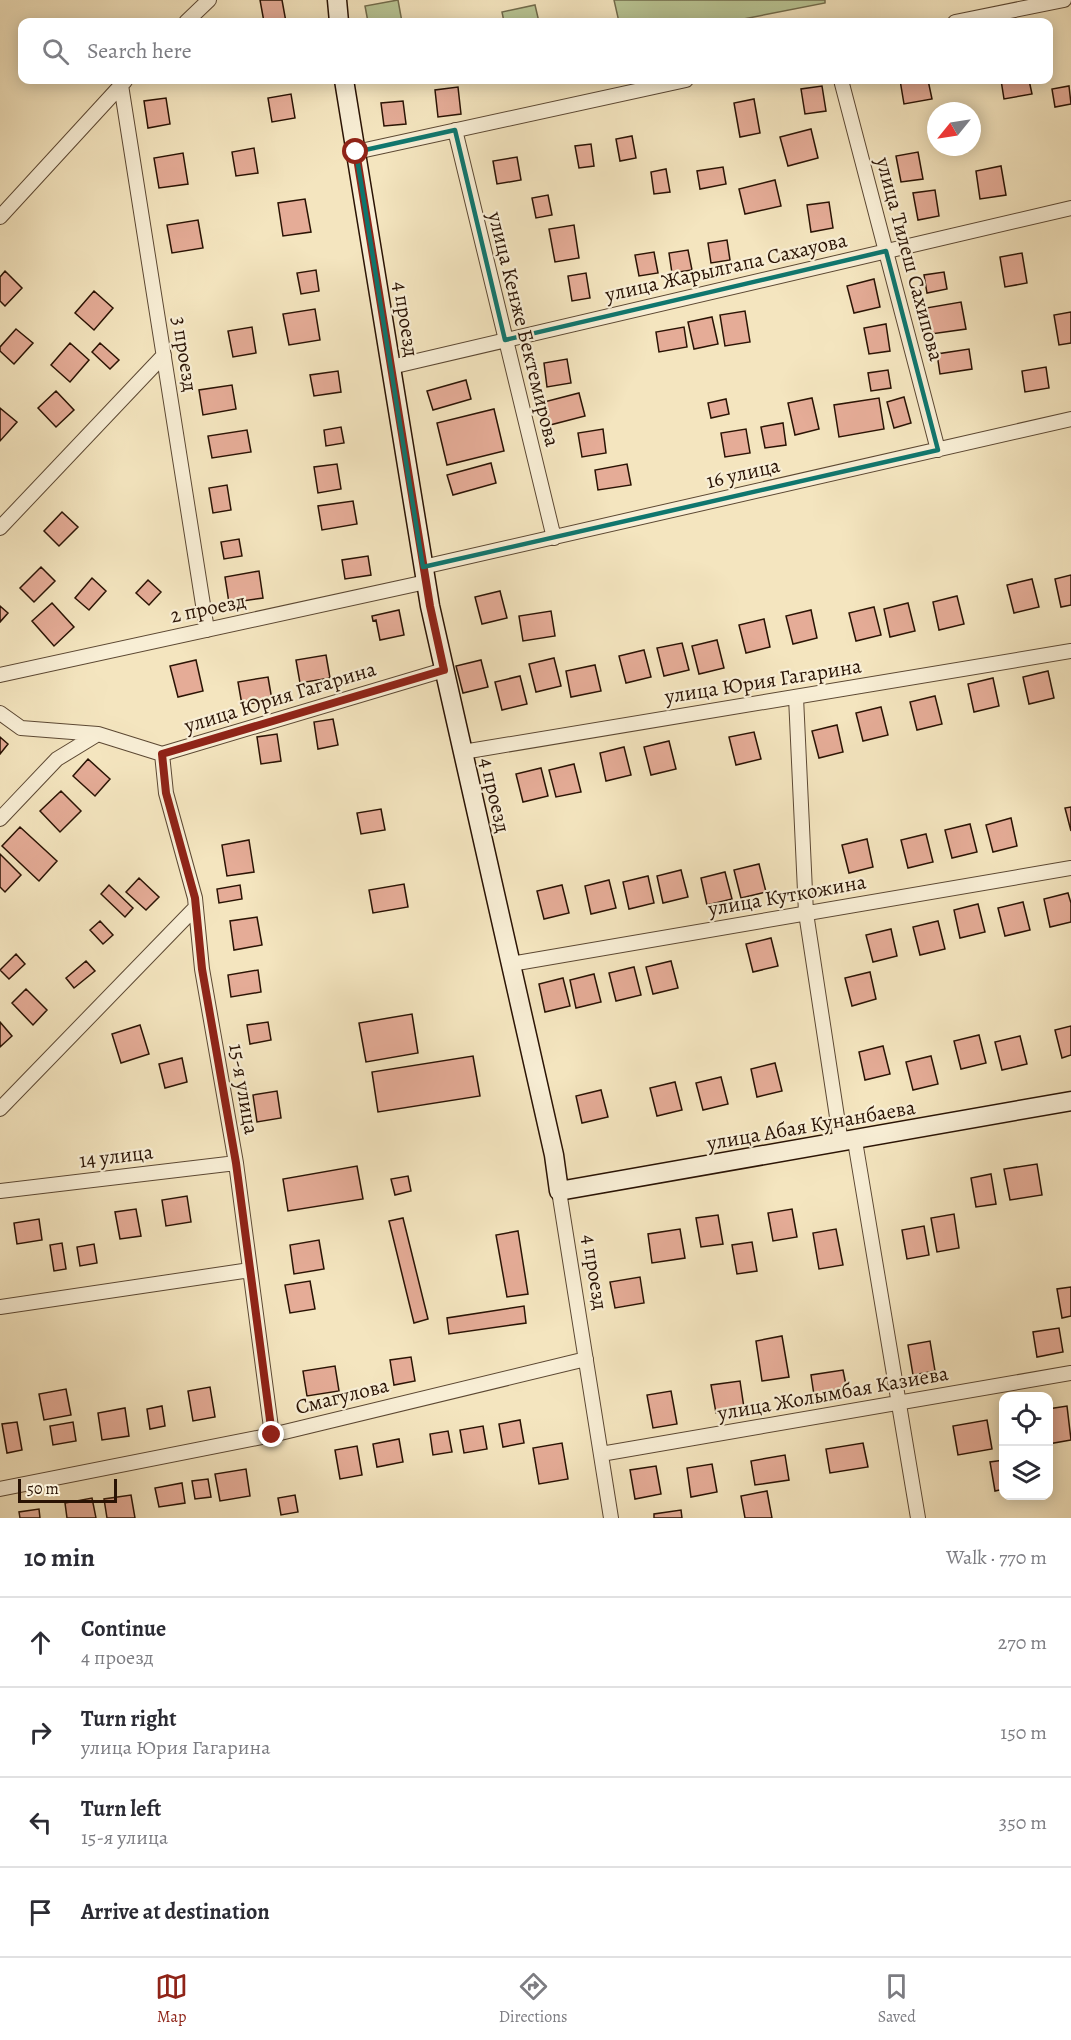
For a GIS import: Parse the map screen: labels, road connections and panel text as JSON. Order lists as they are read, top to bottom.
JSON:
{
  "streets": {
    "street": [
      "улица Тилеш Сахипова",
      "улица Жарылгапа Сахауова",
      "4 проезд",
      "улица Кенже Бектемирова",
      "3 проезд",
      "16 улица",
      "2 проезд",
      "улица Юрия Гагарина",
      "улица Куткожина",
      "15-я улица",
      "улица Абая Кунанбаева",
      "14 улица",
      "улица Жолымбая Казиева",
      "Смагулова"
    ]
  },
  "crossings": [
    ["улица Тилеш Сахипова", "улица Жарылгапа Сахауова"],
    ["улица Тилеш Сахипова", "16 улица"],
    ["улица Жарылгапа Сахауова", "4 проезд"],
    ["улица Жарылгапа Сахауова", "улица Кенже Бектемирова"],
    ["4 проезд", "16 улица"],
    ["4 проезд", "2 проезд"],
    ["4 проезд", "улица Юрия Гагарина"],
    ["4 проезд", "улица Куткожина"],
    ["4 проезд", "улица Абая Кунанбаева"],
    ["4 проезд", "улица Жолымбая Казиева"],
    ["4 проезд", "Смагулова"],
    ["улица Кенже Бектемирова", "16 улица"],
    ["3 проезд", "2 проезд"],
    ["16 улица", "2 проезд"],
    ["улица Юрия Гагарина", "15-я улица"],
    ["15-я улица", "14 улица"],
    ["15-я улица", "Смагулова"]
  ],
  "scale_bar": "50 m",
  "north": "bottom left",
  "page": {
    "search": "Search here",
    "scale": "50 m",
    "heading": ["10 min", "Walk · 770 m"],
    "list": [
      ["Continue", "4 проезд", "270 m"],
      ["Turn right", "улица Юрия Гагарина", "150 m"],
      ["Turn left", "15-я улица", "350 m"],
      "Arrive at destination"
    ],
    "nav": ["Map", "Directions", "Saved"]
  }
}
